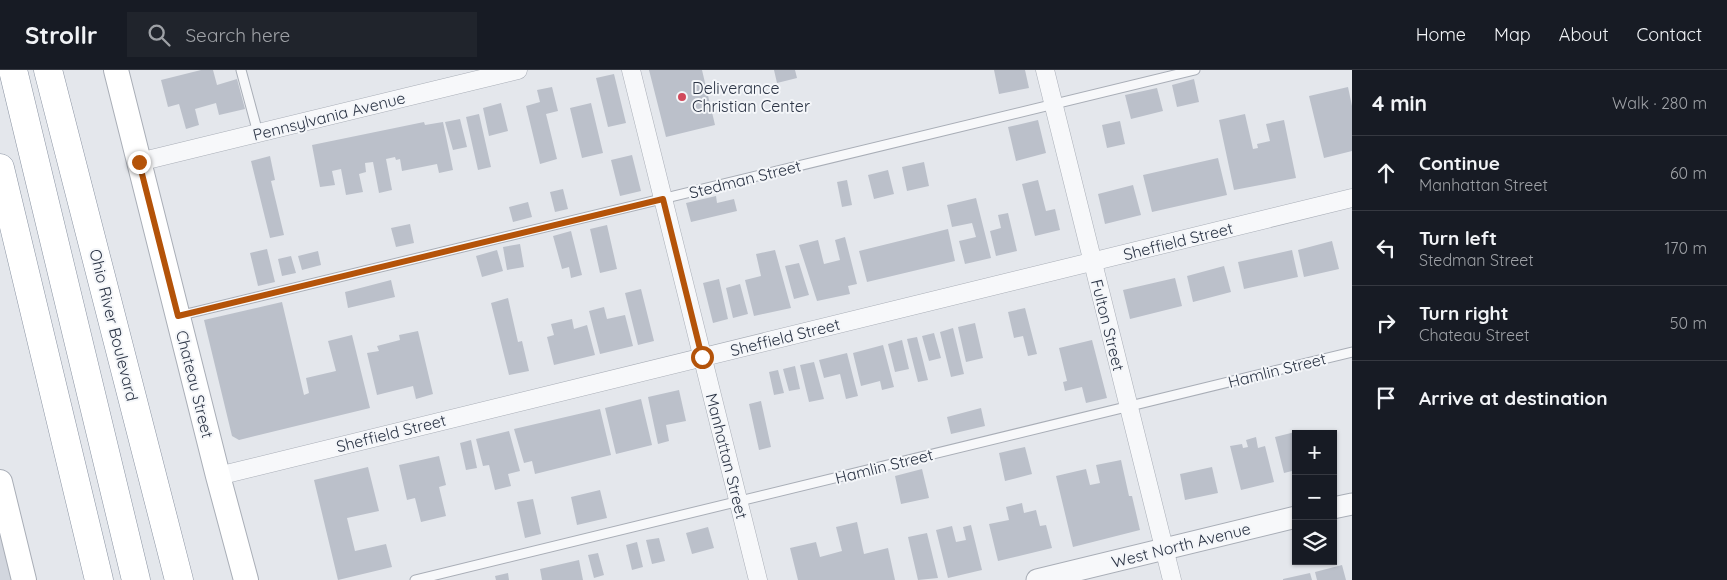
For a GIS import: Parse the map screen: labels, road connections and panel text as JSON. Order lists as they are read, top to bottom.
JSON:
{
  "streets": {
    "highway": ["Ohio River Boulevard"],
    "main road": ["Chateau Street"],
    "street": [
      "Pennsylvania Avenue",
      "Sheffield Street",
      "Fulton Street",
      "Manhattan Street",
      "West North Avenue"
    ],
    "lane": ["Stedman Street", "Hamlin Street"]
  },
  "crossings": [
    ["Pennsylvania Avenue", "Chateau Street"],
    ["Stedman Street", "Fulton Street"],
    ["Stedman Street", "Chateau Street"],
    ["Stedman Street", "Manhattan Street"],
    ["Sheffield Street", "Fulton Street"],
    ["Sheffield Street", "Chateau Street"],
    ["Sheffield Street", "Manhattan Street"],
    ["Fulton Street", "Hamlin Street"],
    ["Fulton Street", "West North Avenue"],
    ["Hamlin Street", "Manhattan Street"]
  ],
  "places": ["Deliverance Christian Center"],
  "page": {
    "header": "Strollr",
    "search": "Search here",
    "nav": [
      "Home",
      "Map",
      "About",
      "Contact"
    ],
    "heading": ["4 min", "Walk · 280 m"],
    "list": [
      ["Continue", "Manhattan Street", "60 m"],
      ["Turn left", "Stedman Street", "170 m"],
      ["Turn right", "Chateau Street", "50 m"],
      "Arrive at destination"
    ],
    "map_buttons": ["+", "−"]
  }
}
